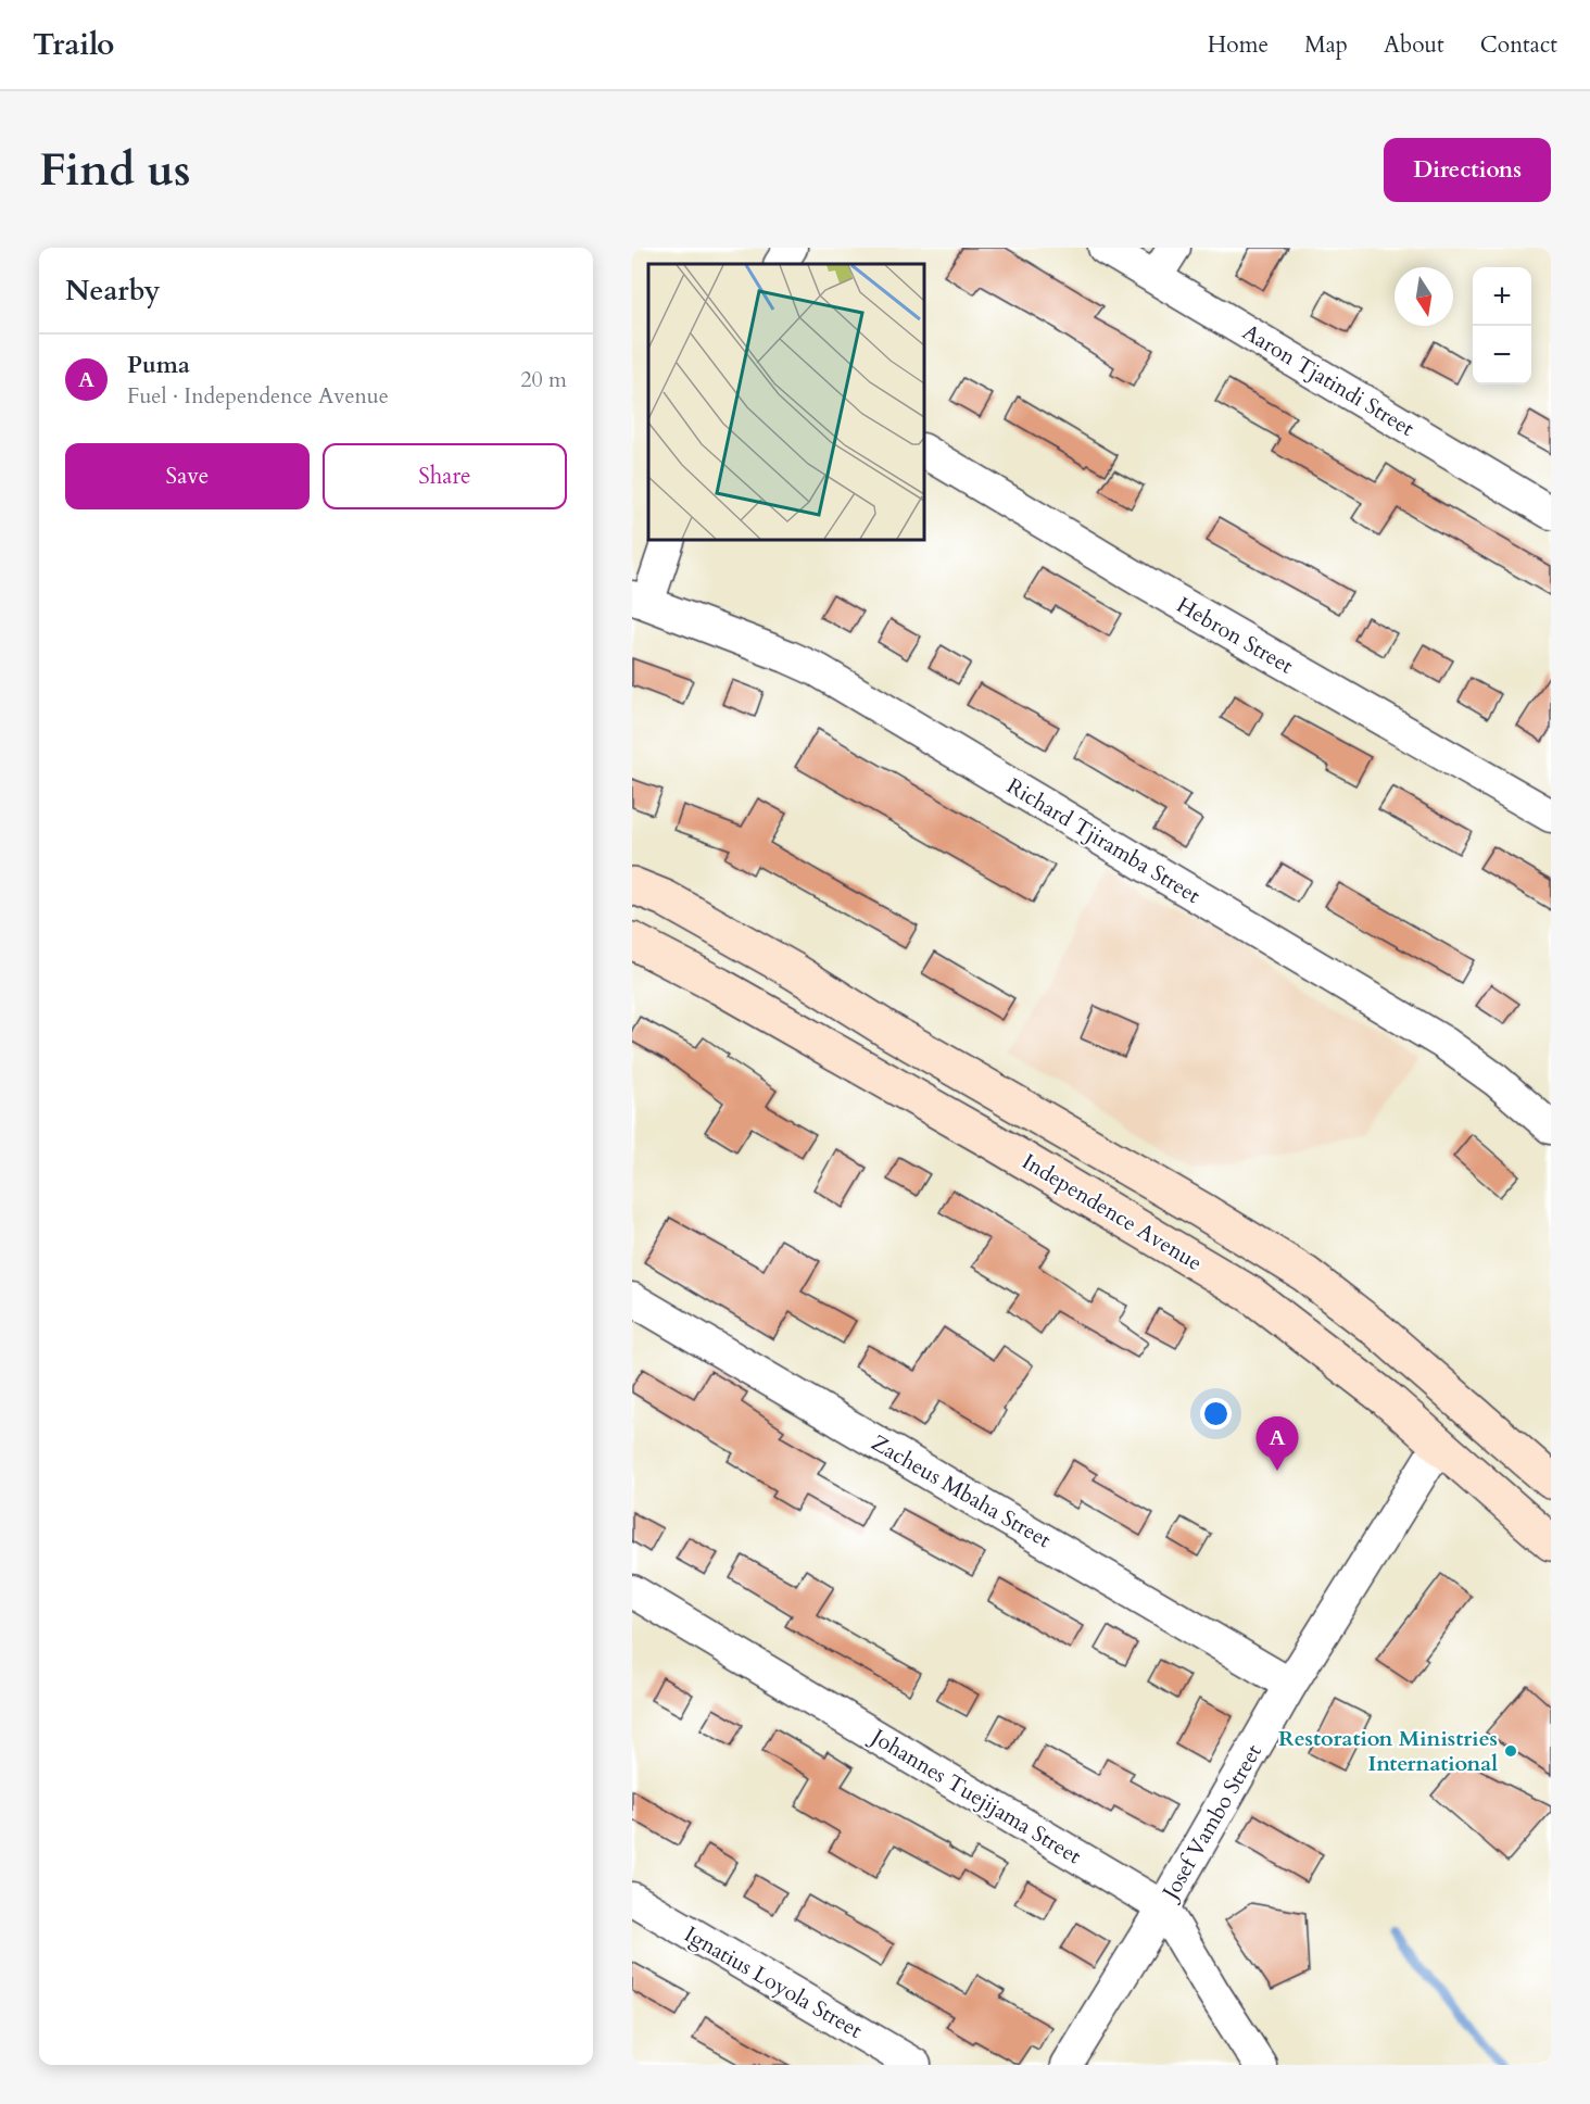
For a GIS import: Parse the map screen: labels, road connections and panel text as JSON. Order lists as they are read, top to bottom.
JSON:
{
  "streets": {
    "main road": ["Independence Avenue"],
    "street": [
      "Aaron Tjatindi Street",
      "Hebron Street",
      "Richard Tjiramba Street",
      "Zacheus Mbaha Street",
      "Johannes Tuejijama Street",
      "Josef Vambo Street",
      "Ignatius Loyola Street"
    ]
  },
  "crossings": [
    ["Independence Avenue", "Josef Vambo Street"],
    ["Zacheus Mbaha Street", "Josef Vambo Street"],
    ["Johannes Tuejijama Street", "Josef Vambo Street"]
  ],
  "places": ["Restoration Ministries International"],
  "north": "bottom",
  "page": {
    "header": "Trailo",
    "nav": [
      "Home",
      "Map",
      "About",
      "Contact"
    ],
    "buttons": [
      "Directions",
      ["Save", "Share"]
    ],
    "title": "Find us",
    "heading": "Nearby",
    "map_buttons": ["+", "−"],
    "list": [
      {
        "mark": "A",
        "name": "Puma",
        "note": "Fuel · Independence Avenue",
        "value": "20 m"
      }
    ],
    "pins": "A"
  }
}
